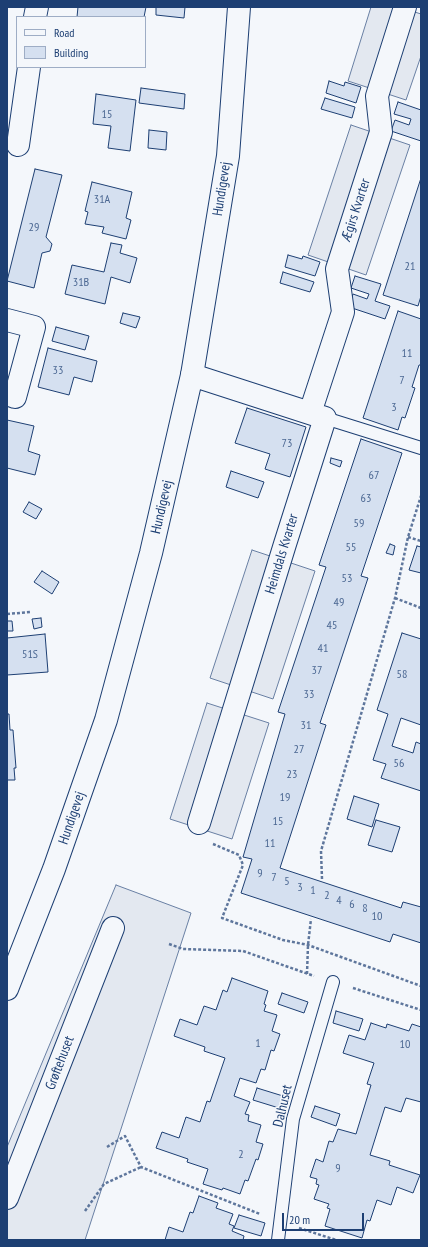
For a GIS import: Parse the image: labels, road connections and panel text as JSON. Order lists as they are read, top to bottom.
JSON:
{
  "streets": {
    "street": [
      "Hundigevej",
      "Ægirs Kvarter",
      "Heimdals Kvarter",
      "Grøftehuset"
    ],
    "lane": ["Dalhuset"]
  },
  "crossings": [
    ["Ægirs Kvarter", "Heimdals Kvarter"]
  ],
  "house_numbers": [
    "15",
    "31A",
    "29",
    "21",
    "31B",
    "11",
    "33",
    "7",
    "3",
    "73",
    "67",
    "63",
    "59",
    "55",
    "53",
    "49",
    "45",
    "41",
    "51S",
    "37",
    "58",
    "33",
    "31",
    "27",
    "56",
    "23",
    "19",
    "15",
    "11",
    "9",
    "7",
    "5",
    "3",
    "1",
    "2",
    "4",
    "6",
    "8",
    "10",
    "1",
    "10",
    "2",
    "9"
  ],
  "legend": ["Road", "Building"],
  "scale_bar": "20 m"
}
